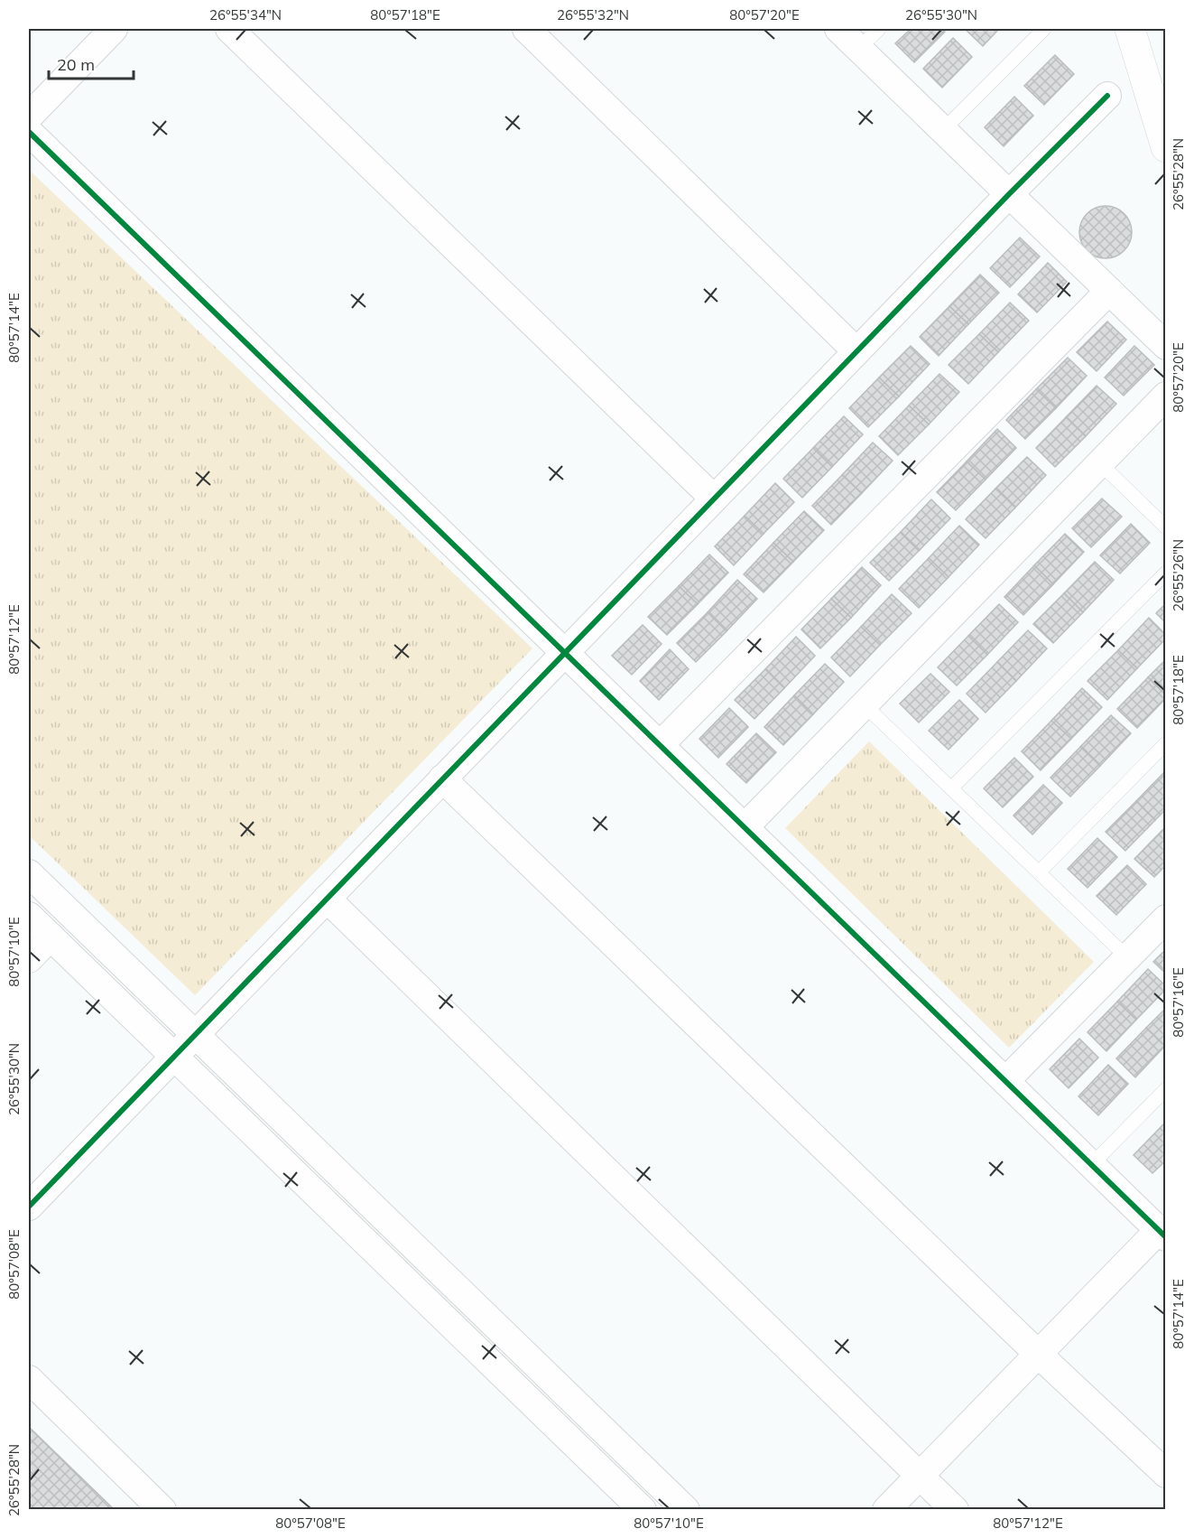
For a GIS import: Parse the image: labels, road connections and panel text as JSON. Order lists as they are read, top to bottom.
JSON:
{
  "scale_bar": "20 m",
  "coordinates": [
    "26°55'34\"N",
    "80°57'18\"E",
    "26°55'32\"N",
    "80°57'20\"E",
    "26°55'30\"N",
    "26°55'28\"N",
    "80°57'14\"E",
    "26°55'26\"N",
    "80°57'12\"E",
    "80°57'10\"E",
    "80°57'16\"E",
    "80°57'08\"E"
  ]
}
